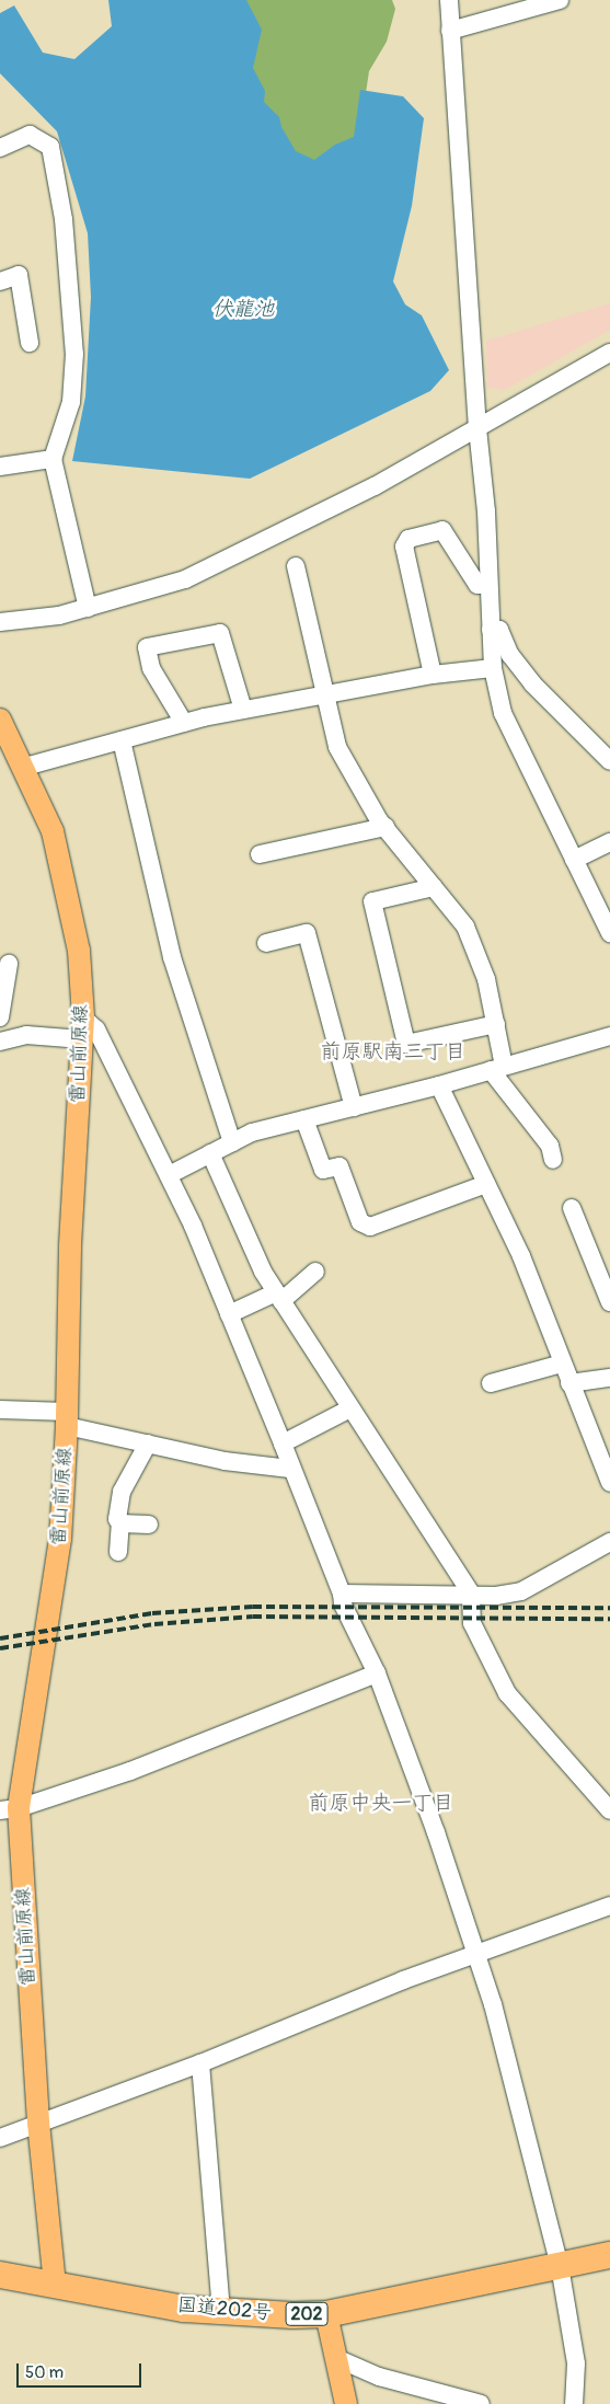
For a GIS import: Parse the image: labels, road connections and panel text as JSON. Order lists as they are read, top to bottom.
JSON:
{
  "streets": {
    "highway": ["国道202号", "202"],
    "main road": ["雷山前原線"]
  },
  "crossings": [
    ["雷山前原線", "国道202号"]
  ],
  "districts": ["前原駅南三丁目", "前原中央一丁目"],
  "water": ["伏龍池"],
  "scale_bar": "50 m"
}
